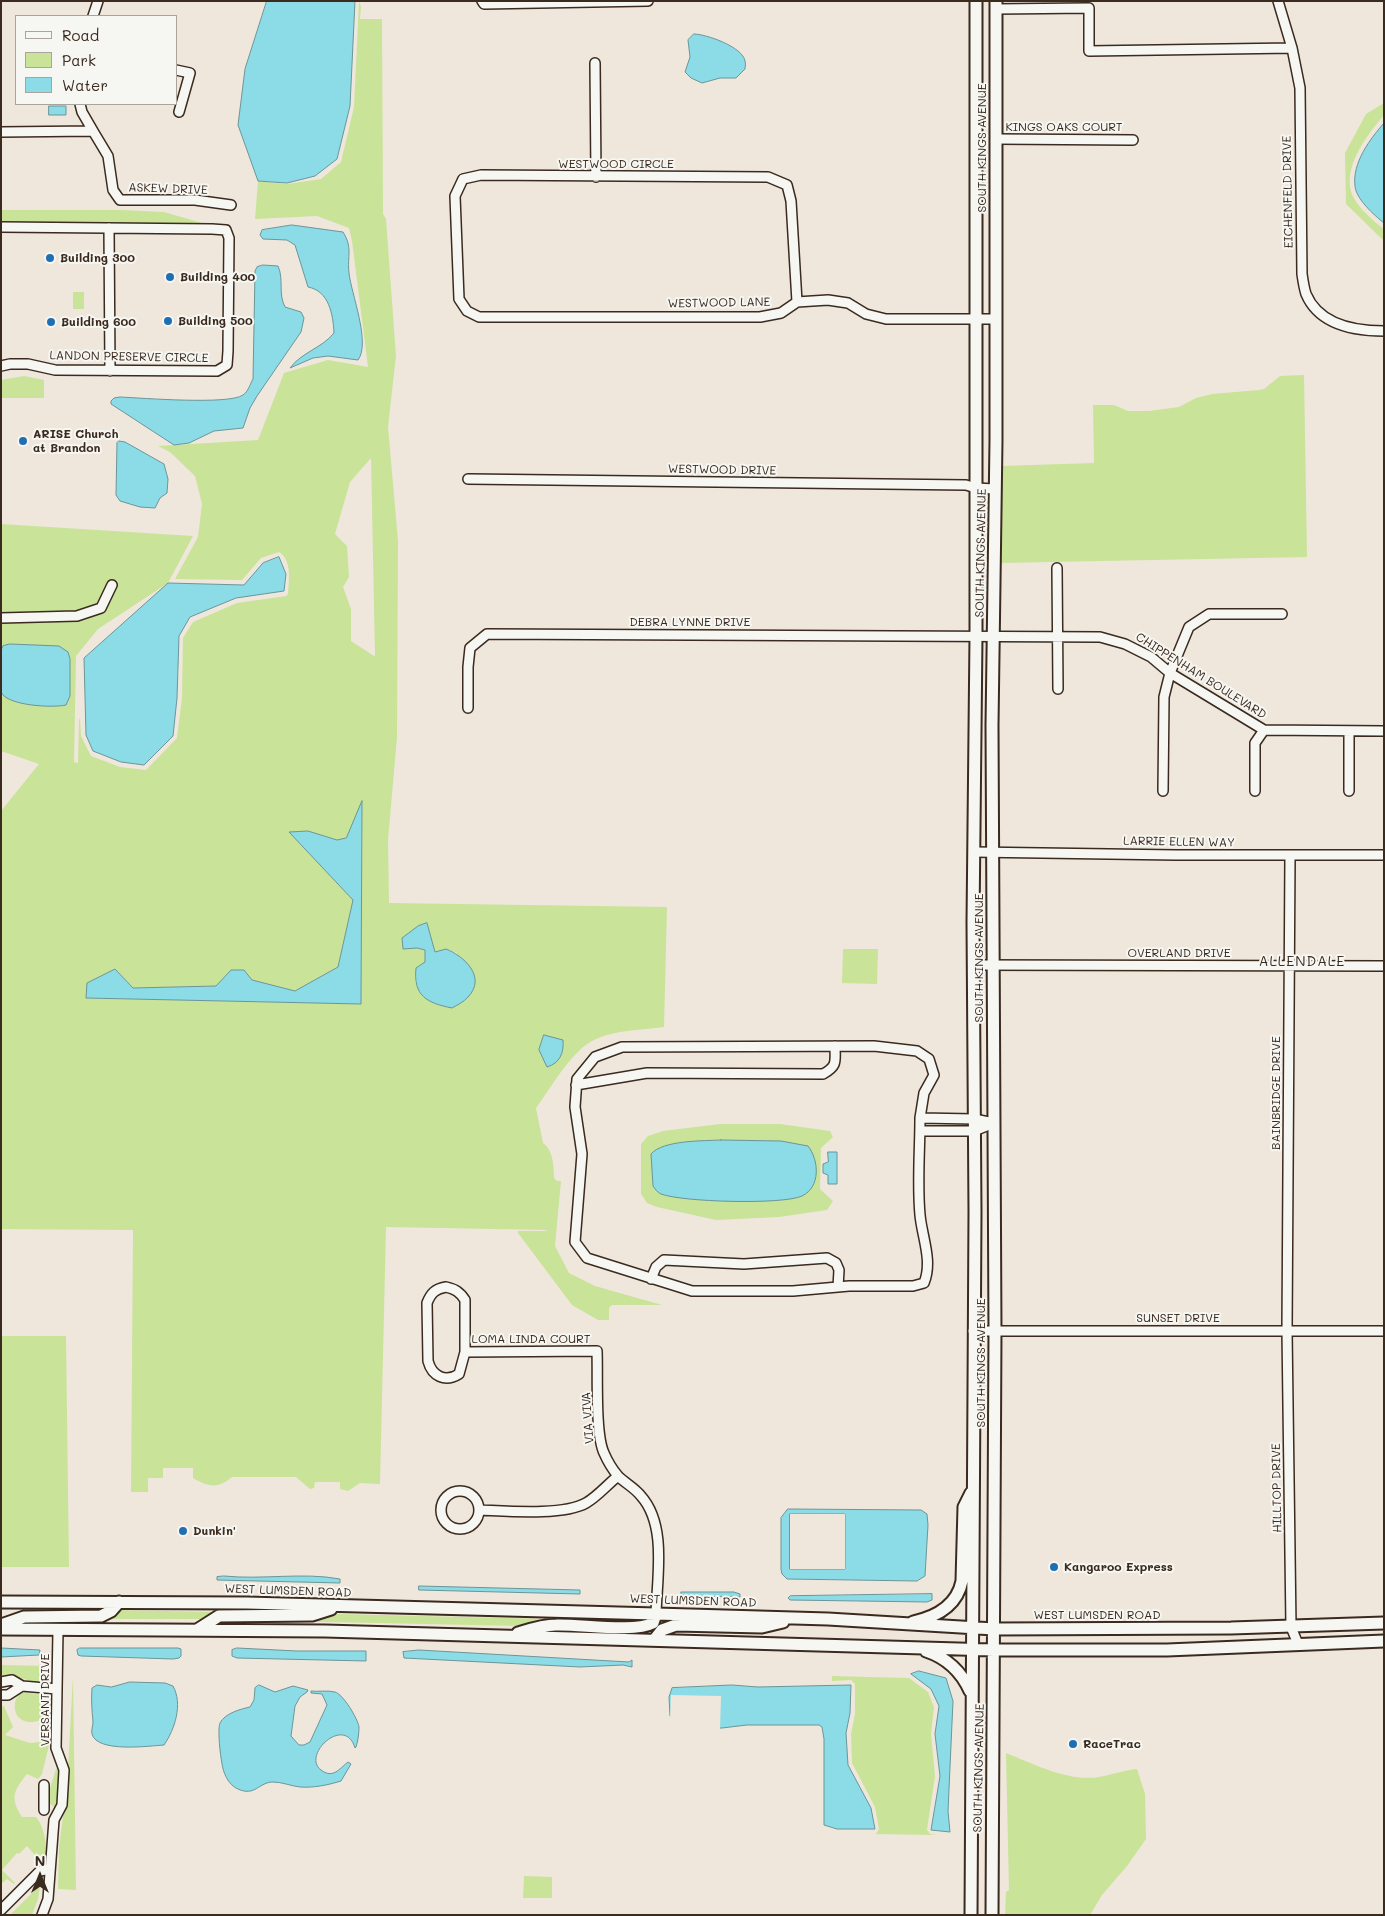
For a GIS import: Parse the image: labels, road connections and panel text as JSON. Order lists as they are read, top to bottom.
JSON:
{
  "streets": {
    "main road": ["SOUTH KINGS AVENUE", "WEST LUMSDEN ROAD"],
    "street": [
      "KINGS OAKS COURT",
      "WESTWOOD CIRCLE",
      "ASKEW DRIVE",
      "EICHENFELD DRIVE",
      "WESTWOOD LANE",
      "LANDON PRESERVE CIRCLE",
      "WESTWOOD DRIVE",
      "DEBRA LYNNE DRIVE",
      "CHIPPENHAM BOULEVARD",
      "LARRIE ELLEN WAY",
      "OVERLAND DRIVE",
      "BAINBRIDGE DRIVE",
      "SUNSET DRIVE",
      "LOMA LINDA COURT",
      "VIA VIVA",
      "HILLTOP DRIVE",
      "VERSANT DRIVE"
    ]
  },
  "crossings": [
    ["KINGS OAKS COURT", "SOUTH KINGS AVENUE"],
    ["SOUTH KINGS AVENUE", "WESTWOOD LANE"],
    ["SOUTH KINGS AVENUE", "WESTWOOD DRIVE"],
    ["SOUTH KINGS AVENUE", "DEBRA LYNNE DRIVE"],
    ["SOUTH KINGS AVENUE", "CHIPPENHAM BOULEVARD"],
    ["SOUTH KINGS AVENUE", "LARRIE ELLEN WAY"],
    ["SOUTH KINGS AVENUE", "OVERLAND DRIVE"],
    ["SOUTH KINGS AVENUE", "SUNSET DRIVE"],
    ["SOUTH KINGS AVENUE", "WEST LUMSDEN ROAD"],
    ["WESTWOOD CIRCLE", "WESTWOOD LANE"],
    ["DEBRA LYNNE DRIVE", "CHIPPENHAM BOULEVARD"],
    ["LARRIE ELLEN WAY", "BAINBRIDGE DRIVE"],
    ["OVERLAND DRIVE", "BAINBRIDGE DRIVE"],
    ["BAINBRIDGE DRIVE", "SUNSET DRIVE"],
    ["BAINBRIDGE DRIVE", "HILLTOP DRIVE"],
    ["SUNSET DRIVE", "HILLTOP DRIVE"],
    ["LOMA LINDA COURT", "VIA VIVA"],
    ["VIA VIVA", "WEST LUMSDEN ROAD"],
    ["HILLTOP DRIVE", "WEST LUMSDEN ROAD"]
  ],
  "districts": ["ALLENDALE"],
  "places": [
    "Building 300",
    "Building 400",
    "Building 500",
    "Building 600",
    "ARISE Church at Brandon",
    "Dunkin'",
    "Kangaroo Express",
    "RaceTrac"
  ],
  "legend": ["Road", "Park", "Water"],
  "north": "top"
}
